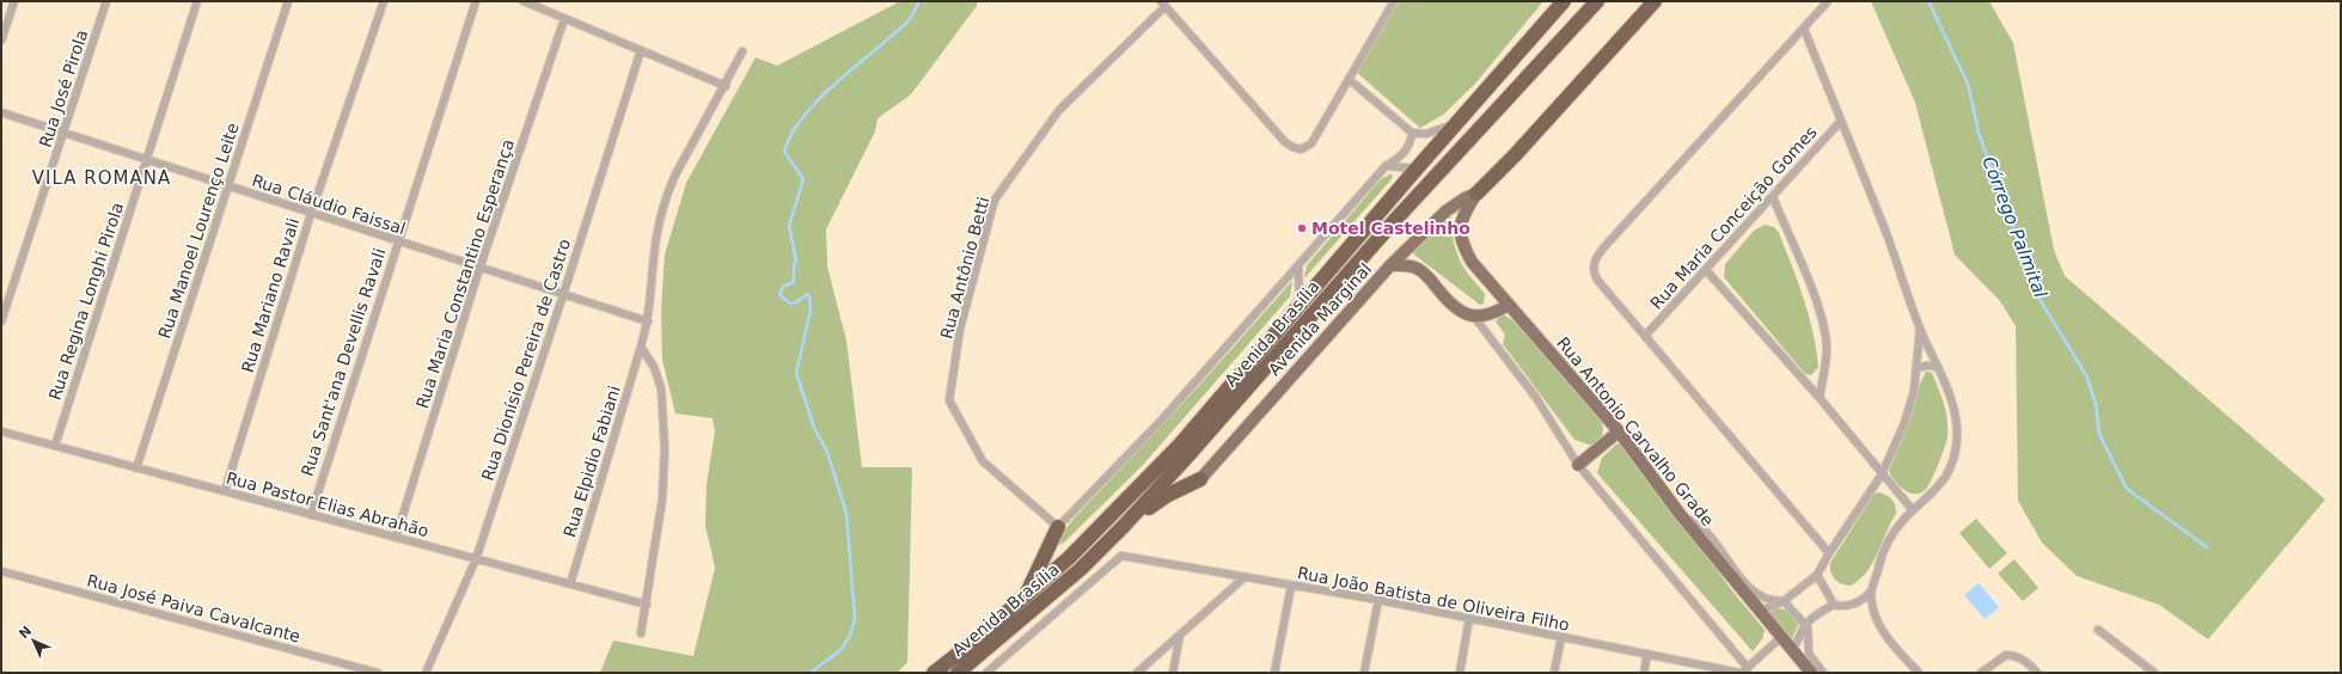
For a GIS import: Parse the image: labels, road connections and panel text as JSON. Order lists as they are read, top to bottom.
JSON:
{
  "streets": {
    "highway": ["Avenida Brasília"],
    "main road": ["Avenida Marginal", "Rua Antonio Carvalho Grade"],
    "street": [
      "Rua José Pirola",
      "Rua Cláudio Faissal",
      "Rua Maria Conceição Gomes",
      "Rua Manoel Lourenço Leite",
      "Rua Antônio Betti",
      "Rua Maria Constantino Esperança",
      "Rua Mariano Ravali",
      "Rua Regina Longhi Pirola",
      "Rua Dionísio Pereira de Castro",
      "Rua Sant'ana Devellis Ravali",
      "Rua Elpidio Fabiani",
      "Rua Pastor Elias Abrahão",
      "Rua João Batista de Oliveira Filho",
      "Rua José Paiva Cavalcante"
    ]
  },
  "crossings": [
    ["Rua José Pirola", "Rua Cláudio Faissal"],
    ["Rua Cláudio Faissal", "Rua Manoel Lourenço Leite"],
    ["Rua Cláudio Faissal", "Rua Maria Constantino Esperança"],
    ["Rua Cláudio Faissal", "Rua Mariano Ravali"],
    ["Rua Cláudio Faissal", "Rua Regina Longhi Pirola"],
    ["Rua Cláudio Faissal", "Rua Dionísio Pereira de Castro"],
    ["Rua Cláudio Faissal", "Rua Sant'ana Devellis Ravali"],
    ["Rua Cláudio Faissal", "Rua Elpidio Fabiani"],
    ["Rua Manoel Lourenço Leite", "Rua Pastor Elias Abrahão"],
    ["Rua Maria Constantino Esperança", "Rua Pastor Elias Abrahão"],
    ["Rua Mariano Ravali", "Rua Pastor Elias Abrahão"],
    ["Rua Regina Longhi Pirola", "Rua Pastor Elias Abrahão"],
    ["Avenida Marginal", "Rua Antonio Carvalho Grade"],
    ["Rua Dionísio Pereira de Castro", "Rua Pastor Elias Abrahão"],
    ["Rua Sant'ana Devellis Ravali", "Rua Pastor Elias Abrahão"],
    ["Rua Elpidio Fabiani", "Rua Pastor Elias Abrahão"]
  ],
  "districts": ["VILA ROMANA"],
  "water": ["Córrego Palmital"],
  "places": ["Motel Castelinho"],
  "north": "top left"
}
